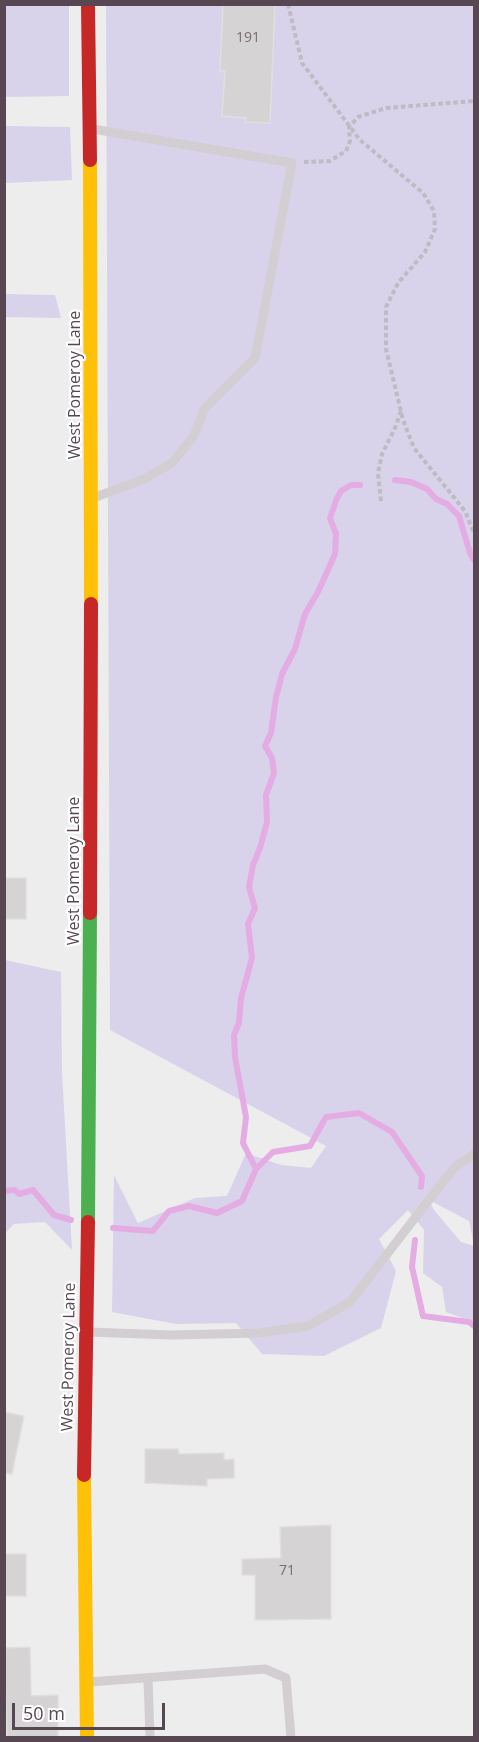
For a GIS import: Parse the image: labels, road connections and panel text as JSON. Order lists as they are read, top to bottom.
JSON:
{
  "streets": {
    "street": ["West Pomeroy Lane"]
  },
  "house_numbers": ["191", "71"],
  "scale_bar": "50 m"
}
